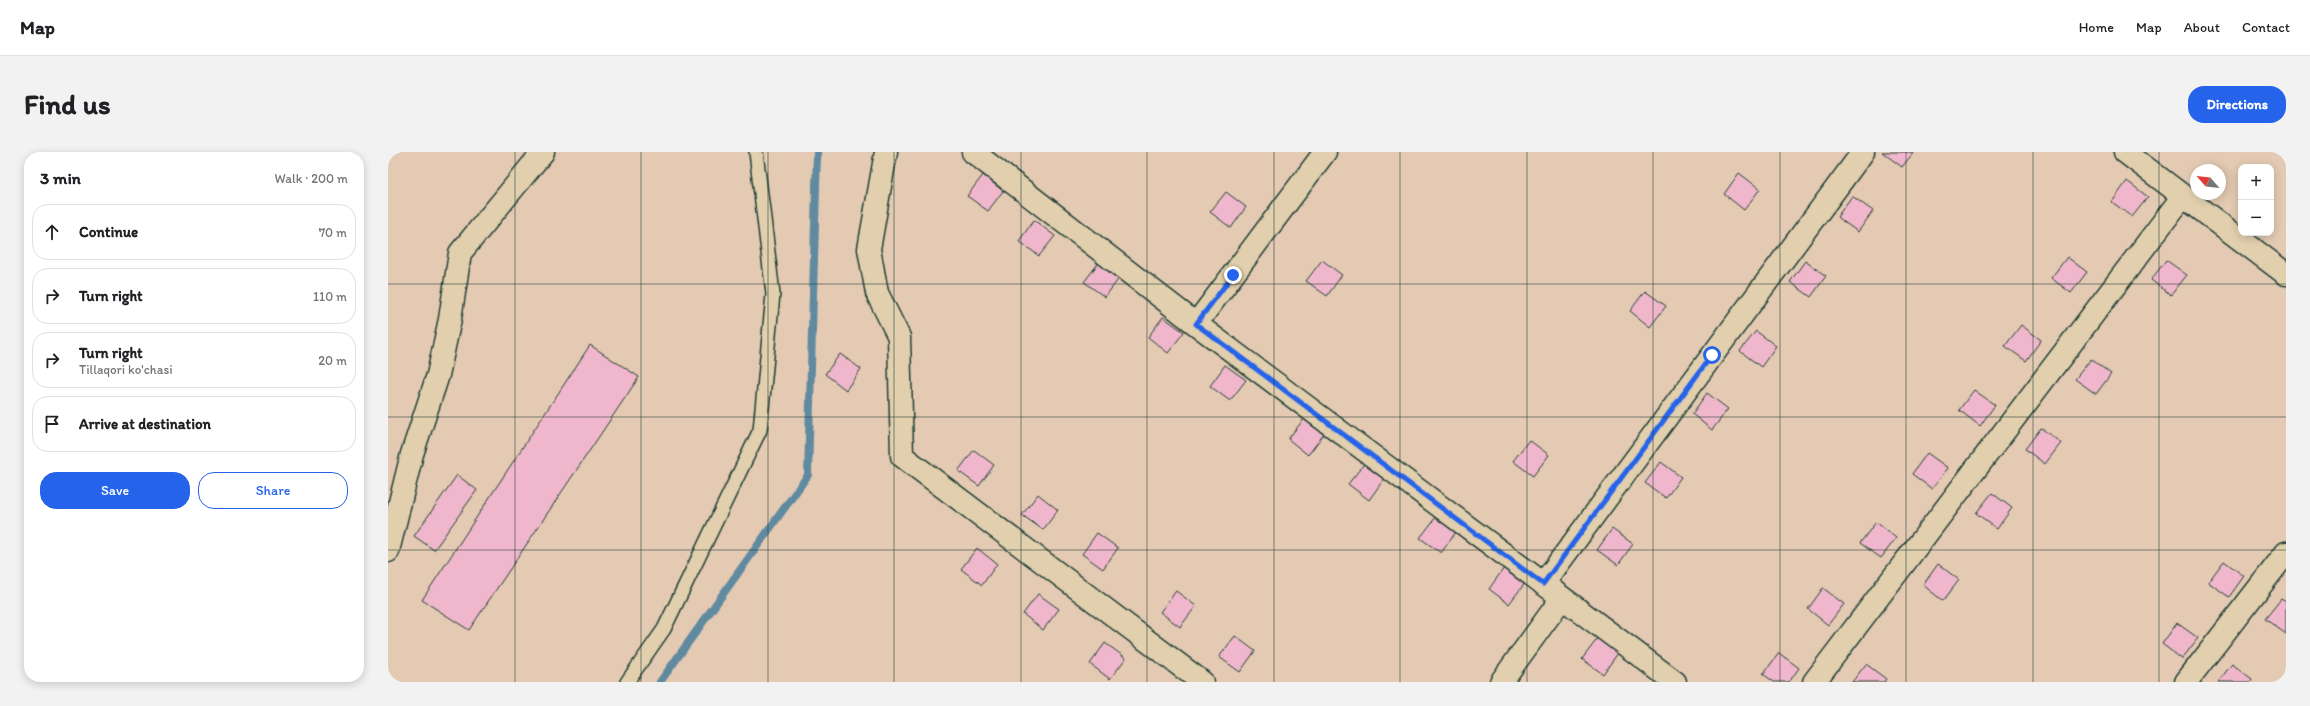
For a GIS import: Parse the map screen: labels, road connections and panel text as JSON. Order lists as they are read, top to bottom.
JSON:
{
  "north": "top left",
  "page": {
    "header": "Map",
    "nav": [
      "Home",
      "Map",
      "About",
      "Contact"
    ],
    "buttons": [
      "Directions",
      ["Save", "Share"]
    ],
    "title": "Find us",
    "heading": ["3 min", "Walk · 200 m"],
    "map_buttons": ["+", "−"],
    "list": [
      ["Continue", "70 m"],
      ["Turn right", "110 m"],
      ["Turn right", "Tillaqori ko'chasi", "20 m"],
      "Arrive at destination"
    ]
  }
}
